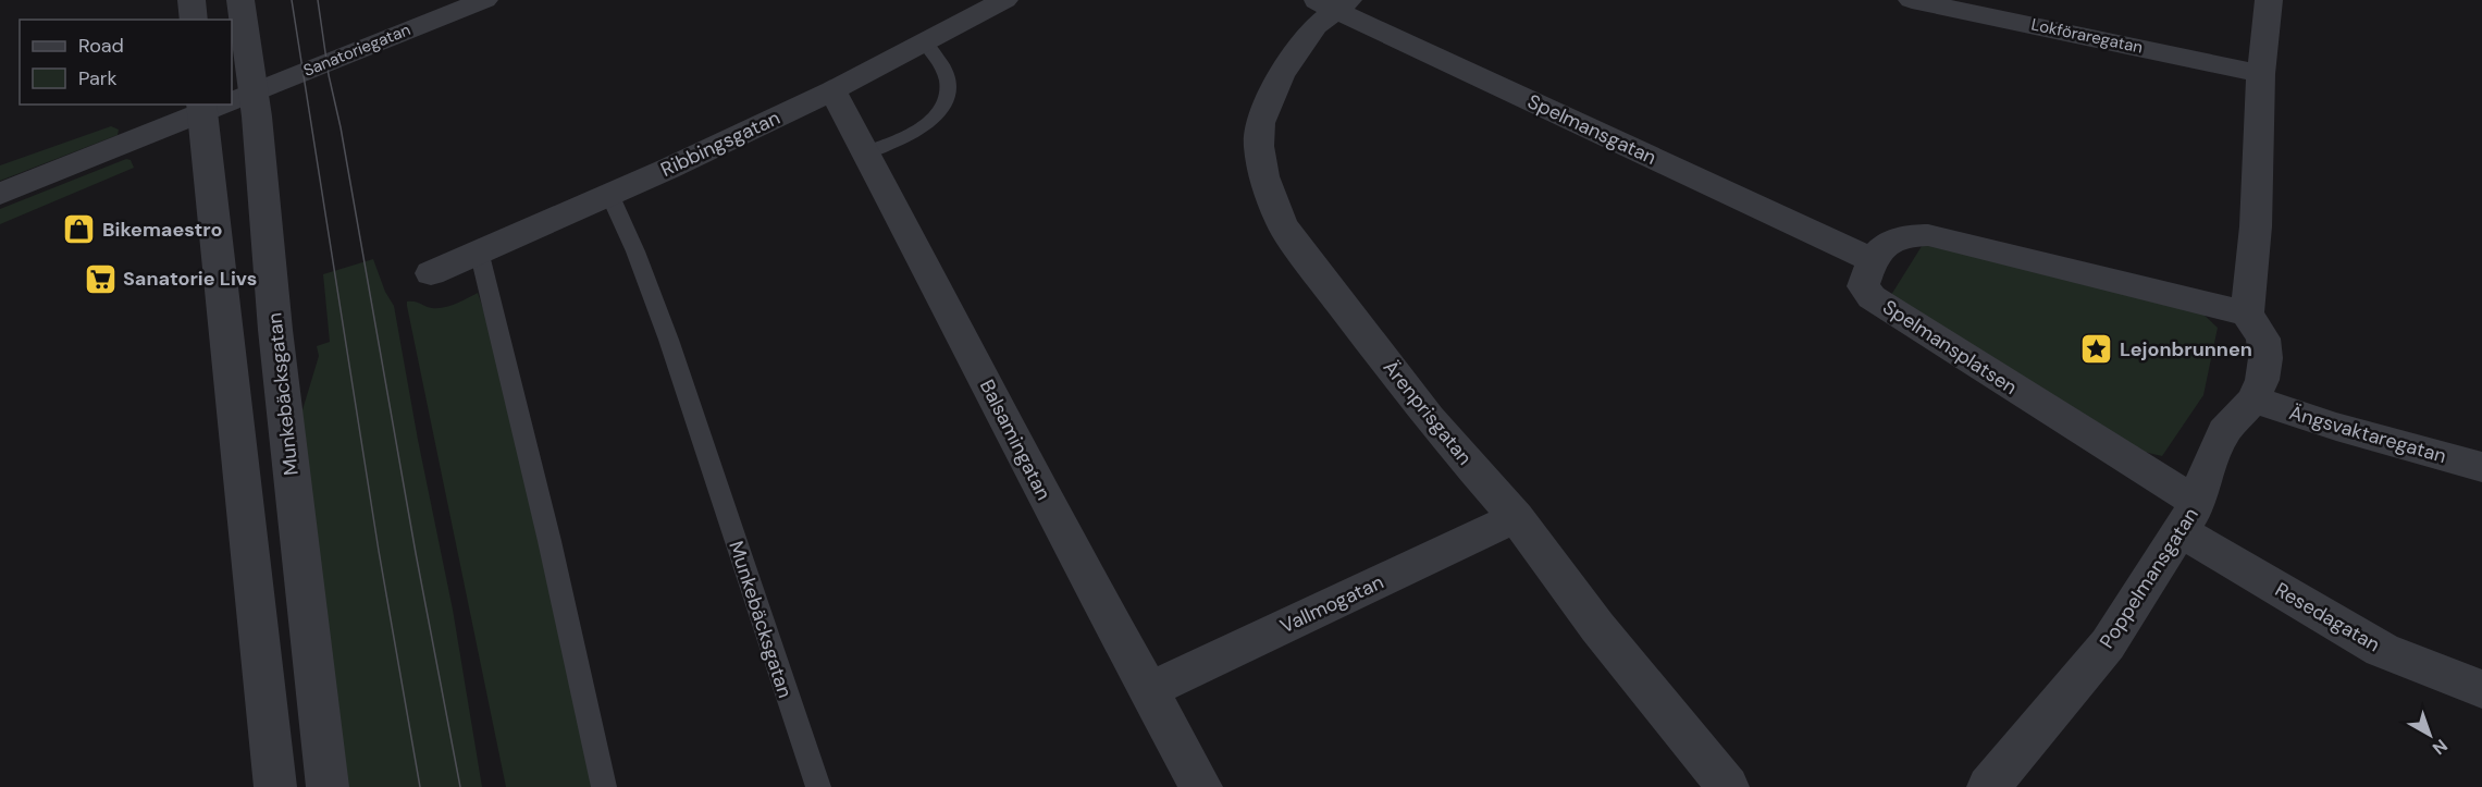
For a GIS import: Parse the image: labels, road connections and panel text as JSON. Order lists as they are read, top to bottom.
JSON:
{
  "streets": {
    "street": [
      "Lokföraregatan",
      "Sanatoriegatan",
      "Spelmansgatan",
      "Ribbingsgatan",
      "Spelmansplatsen",
      "Munkebäcksgatan",
      "Ärenprisgatan",
      "Ängsvaktaregatan",
      "Balsamingatan",
      "Poppelmansgatan",
      "Vallmogatan",
      "Resedagatan"
    ]
  },
  "crossings": [
    ["Spelmansgatan", "Spelmansplatsen"],
    ["Spelmansgatan", "Ärenprisgatan"],
    ["Ribbingsgatan", "Munkebäcksgatan"],
    ["Ribbingsgatan", "Balsamingatan"],
    ["Spelmansplatsen", "Poppelmansgatan"],
    ["Spelmansplatsen", "Resedagatan"],
    ["Ärenprisgatan", "Vallmogatan"],
    ["Ängsvaktaregatan", "Poppelmansgatan"],
    ["Balsamingatan", "Vallmogatan"],
    ["Poppelmansgatan", "Resedagatan"]
  ],
  "places": {
    "shop": ["Bikemaestro"],
    "supermarket": ["Sanatorie Livs"],
    "place": ["Lejonbrunnen"]
  },
  "legend": ["Road", "Park"],
  "north": "bottom right"
}
